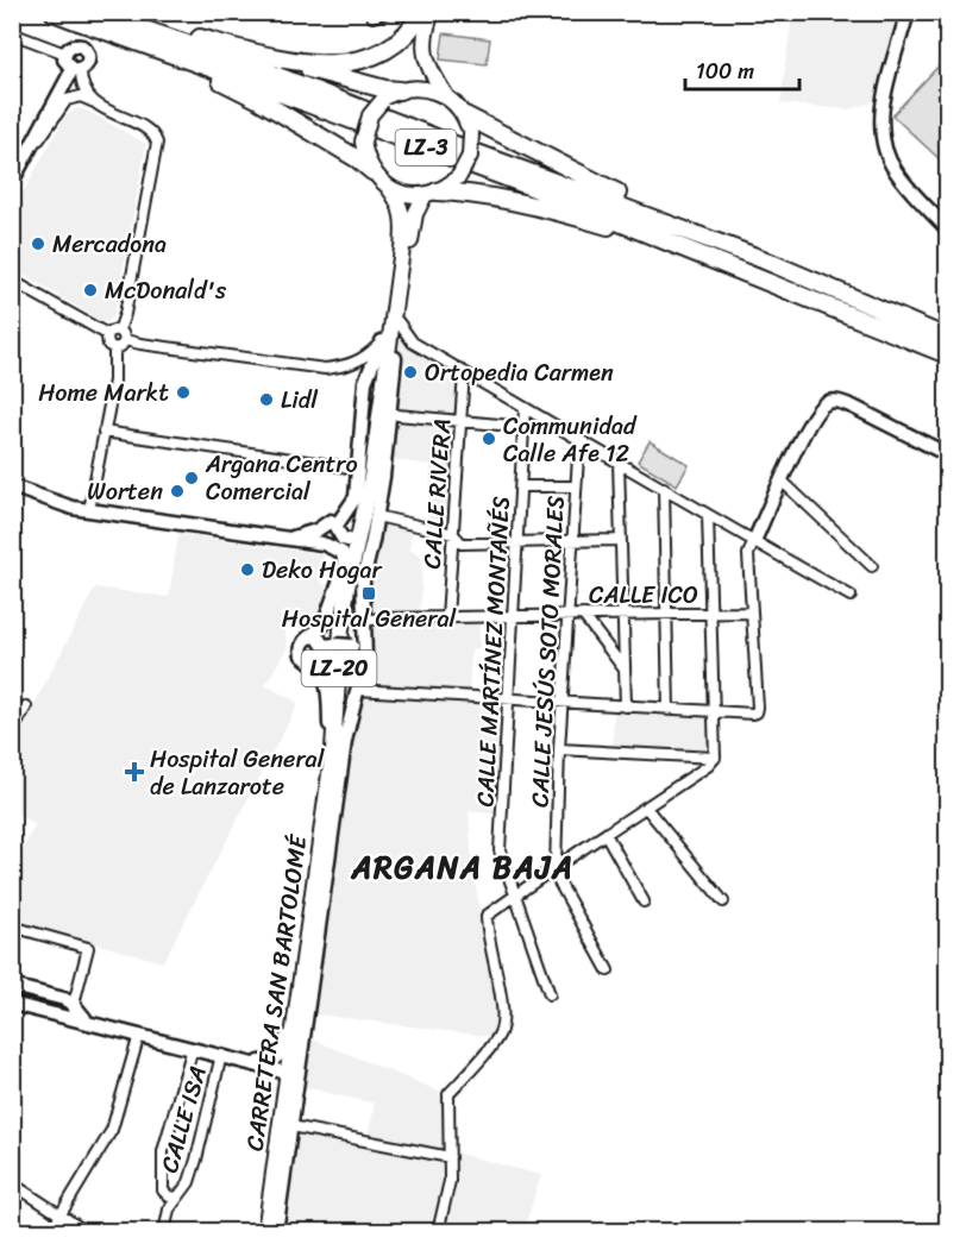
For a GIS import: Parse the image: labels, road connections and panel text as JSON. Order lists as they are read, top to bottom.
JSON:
{
  "streets": {
    "highway": ["LZ-3"],
    "main road": ["LZ-20", "CARRETERA SAN BARTOLOMÉ"],
    "street": [
      "CALLE RIVERA",
      "CALLE ICO",
      "CALLE MARTÍNEZ MONTAÑÉS",
      "CALLE JESÚS SOTO MORALES",
      "CALLE ISA"
    ]
  },
  "crossings": [
    ["LZ-3", "LZ-20"],
    ["LZ-3", "CARRETERA SAN BARTOLOMÉ"],
    ["CALLE RIVERA", "CALLE ICO"],
    ["CALLE ICO", "CALLE MARTÍNEZ MONTAÑÉS"],
    ["CALLE ICO", "CALLE JESÚS SOTO MORALES"],
    ["CALLE ICO", "CARRETERA SAN BARTOLOMÉ"],
    ["LZ-20", "CARRETERA SAN BARTOLOMÉ"]
  ],
  "districts": ["ARGANA BAJA"],
  "places": {
    "other": [
      "Mercadona",
      "McDonald's",
      "Ortopedia Carmen",
      "Home Markt",
      "Lidl",
      "Communidad Calle Afe 12",
      "Argana Centro Comercial",
      "Worten",
      "Deko Hogar"
    ],
    "transit": ["Hospital General"],
    "health": ["Hospital General de Lanzarote"]
  },
  "scale_bar": "100 m"
}
